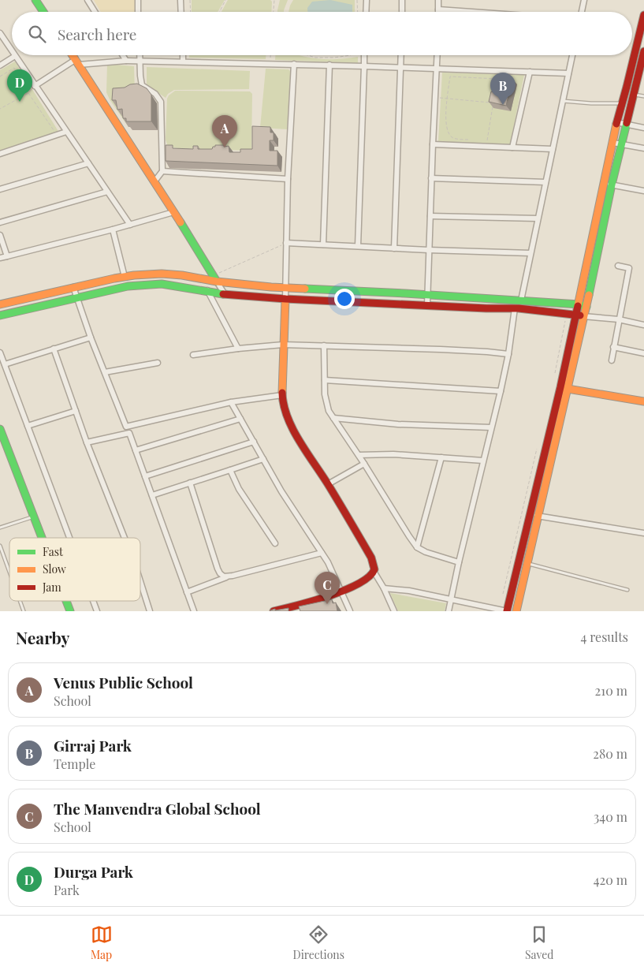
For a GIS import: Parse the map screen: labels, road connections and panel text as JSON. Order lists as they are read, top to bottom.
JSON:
{
  "legend": ["Fast", "Slow", "Jam"],
  "page": {
    "search": "Search here",
    "pins": [
      "D",
      "B",
      "A",
      "C"
    ],
    "heading": ["Nearby", "4 results"],
    "list": [
      {
        "mark": "A",
        "name": "Venus Public School",
        "note": "School",
        "value": "210 m"
      },
      {
        "mark": "B",
        "name": "Girraj Park",
        "note": "Temple",
        "value": "280 m"
      },
      {
        "mark": "C",
        "name": "The Manvendra Global School",
        "note": "School",
        "value": "340 m"
      },
      {
        "mark": "D",
        "name": "Durga Park",
        "note": "Park",
        "value": "420 m"
      }
    ],
    "nav": ["Map", "Directions", "Saved"]
  }
}
